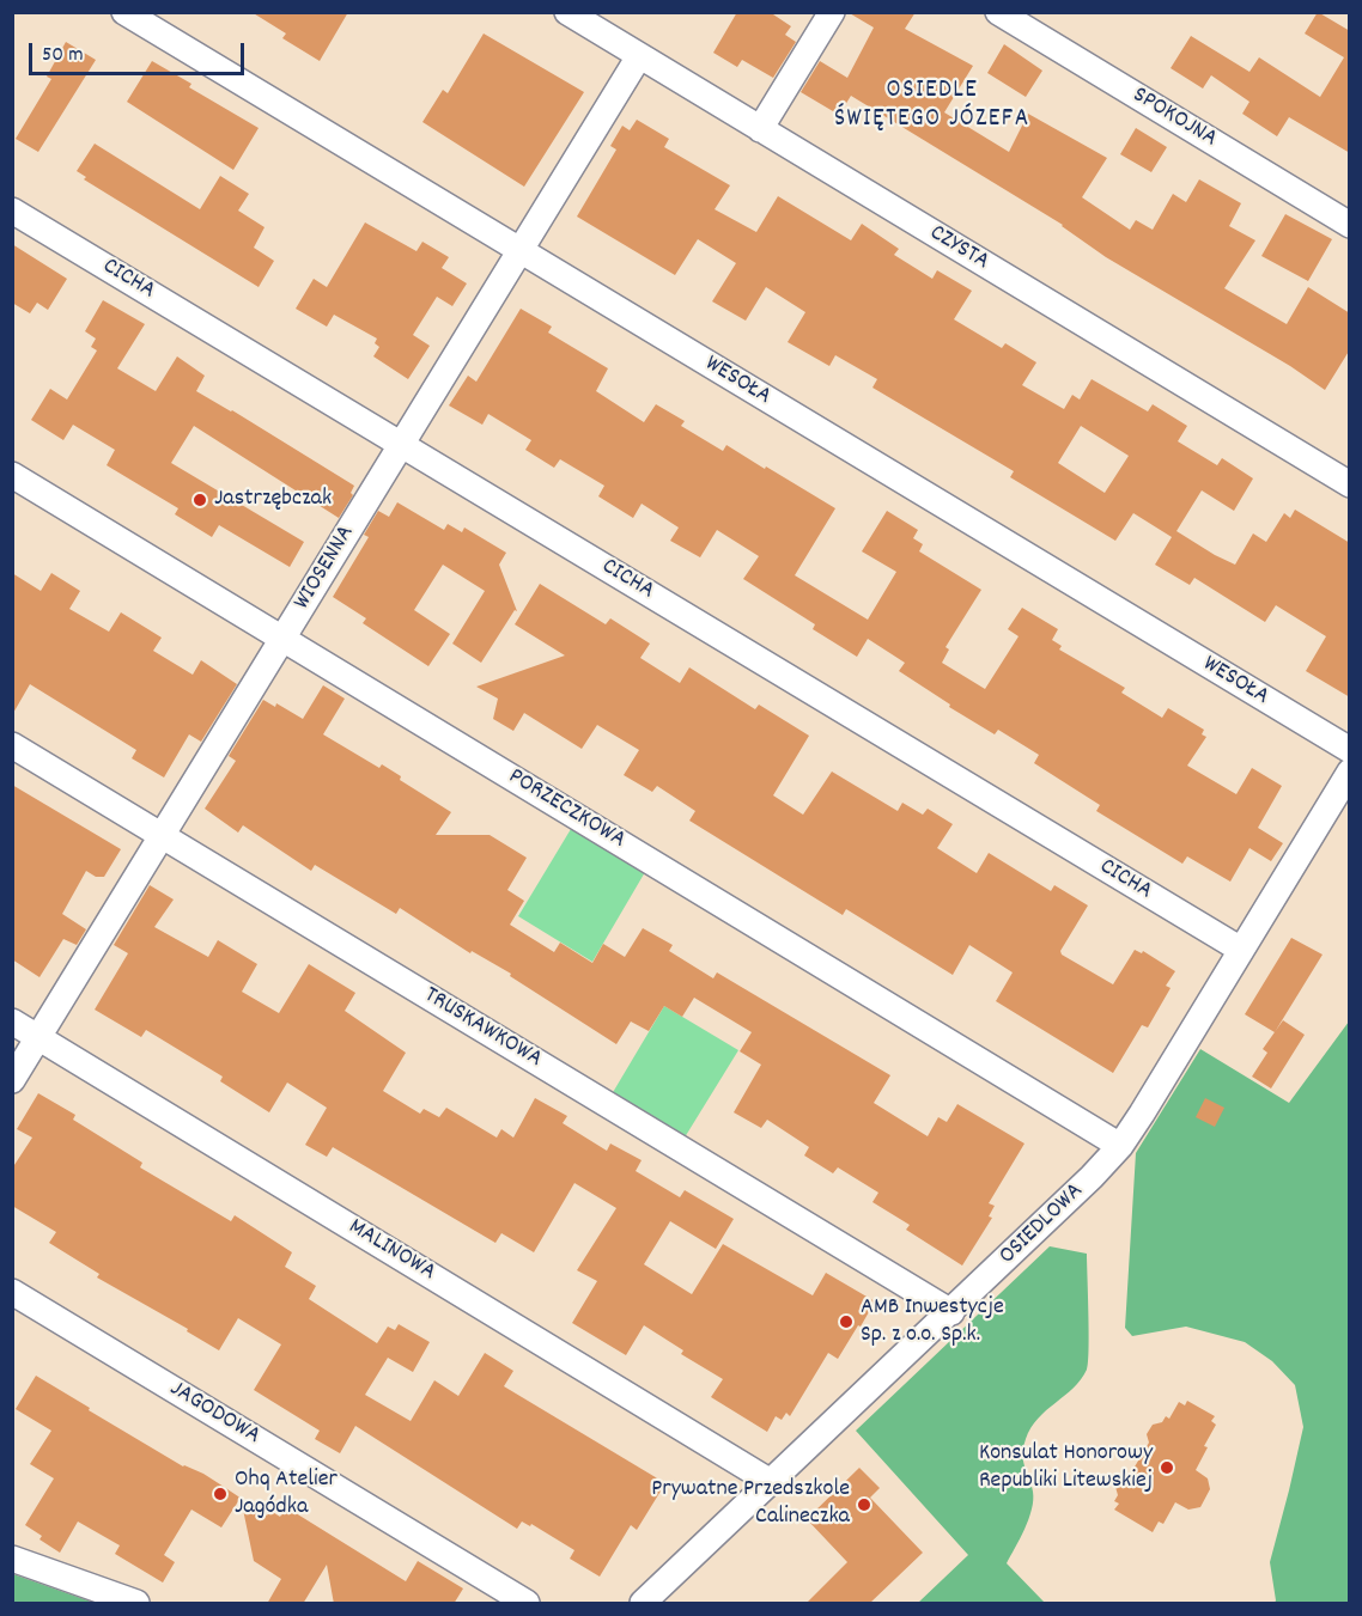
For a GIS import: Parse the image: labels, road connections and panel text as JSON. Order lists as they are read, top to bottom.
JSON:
{
  "streets": {
    "street": [
      "SPOKOJNA",
      "CZYSTA",
      "CICHA",
      "WESOŁA",
      "WIOSENNA",
      "PORZECZKOWA",
      "TRUSKAWKOWA",
      "OSIEDLOWA",
      "MALINOWA",
      "JAGODOWA"
    ]
  },
  "crossings": [
    ["CZYSTA", "WIOSENNA"],
    ["CICHA", "WIOSENNA"],
    ["CICHA", "OSIEDLOWA"],
    ["WESOŁA", "WIOSENNA"],
    ["WIOSENNA", "PORZECZKOWA"],
    ["WIOSENNA", "TRUSKAWKOWA"],
    ["WIOSENNA", "MALINOWA"],
    ["PORZECZKOWA", "OSIEDLOWA"],
    ["TRUSKAWKOWA", "OSIEDLOWA"],
    ["OSIEDLOWA", "MALINOWA"]
  ],
  "districts": ["OSIEDLE ŚWIĘTEGO JÓZEFA"],
  "places": [
    "Jastrzębczak",
    "AMB Inwestycje Sp. z o.o. Sp.k.",
    "Konsulat Honorowy Republiki Litewskiej",
    "Ohq Atelier Jagódka",
    "Prywatne Przedszkole Calineczka"
  ],
  "scale_bar": "50 m"
}
